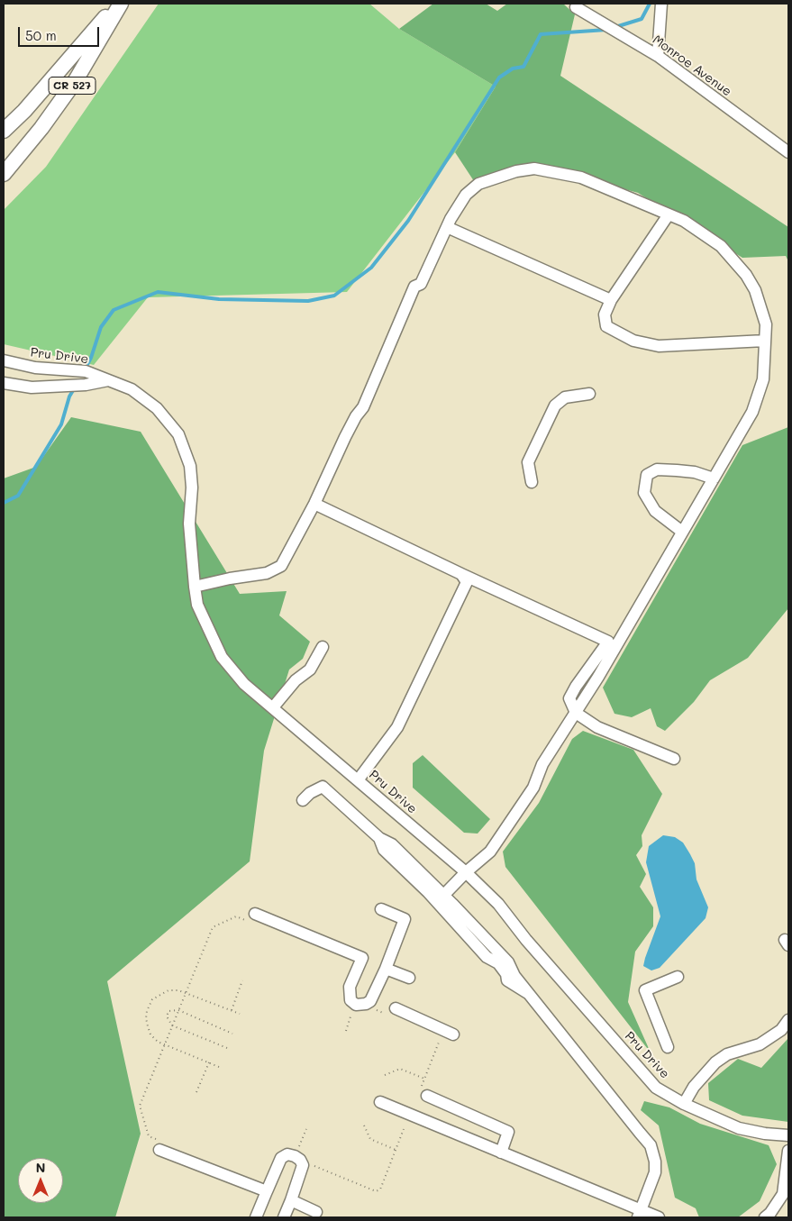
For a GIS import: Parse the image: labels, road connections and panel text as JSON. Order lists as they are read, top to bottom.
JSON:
{
  "streets": {
    "main road": ["CR 527"],
    "street": ["Monroe Avenue", "Pru Drive"]
  },
  "scale_bar": "50 m",
  "north": "top"
}
